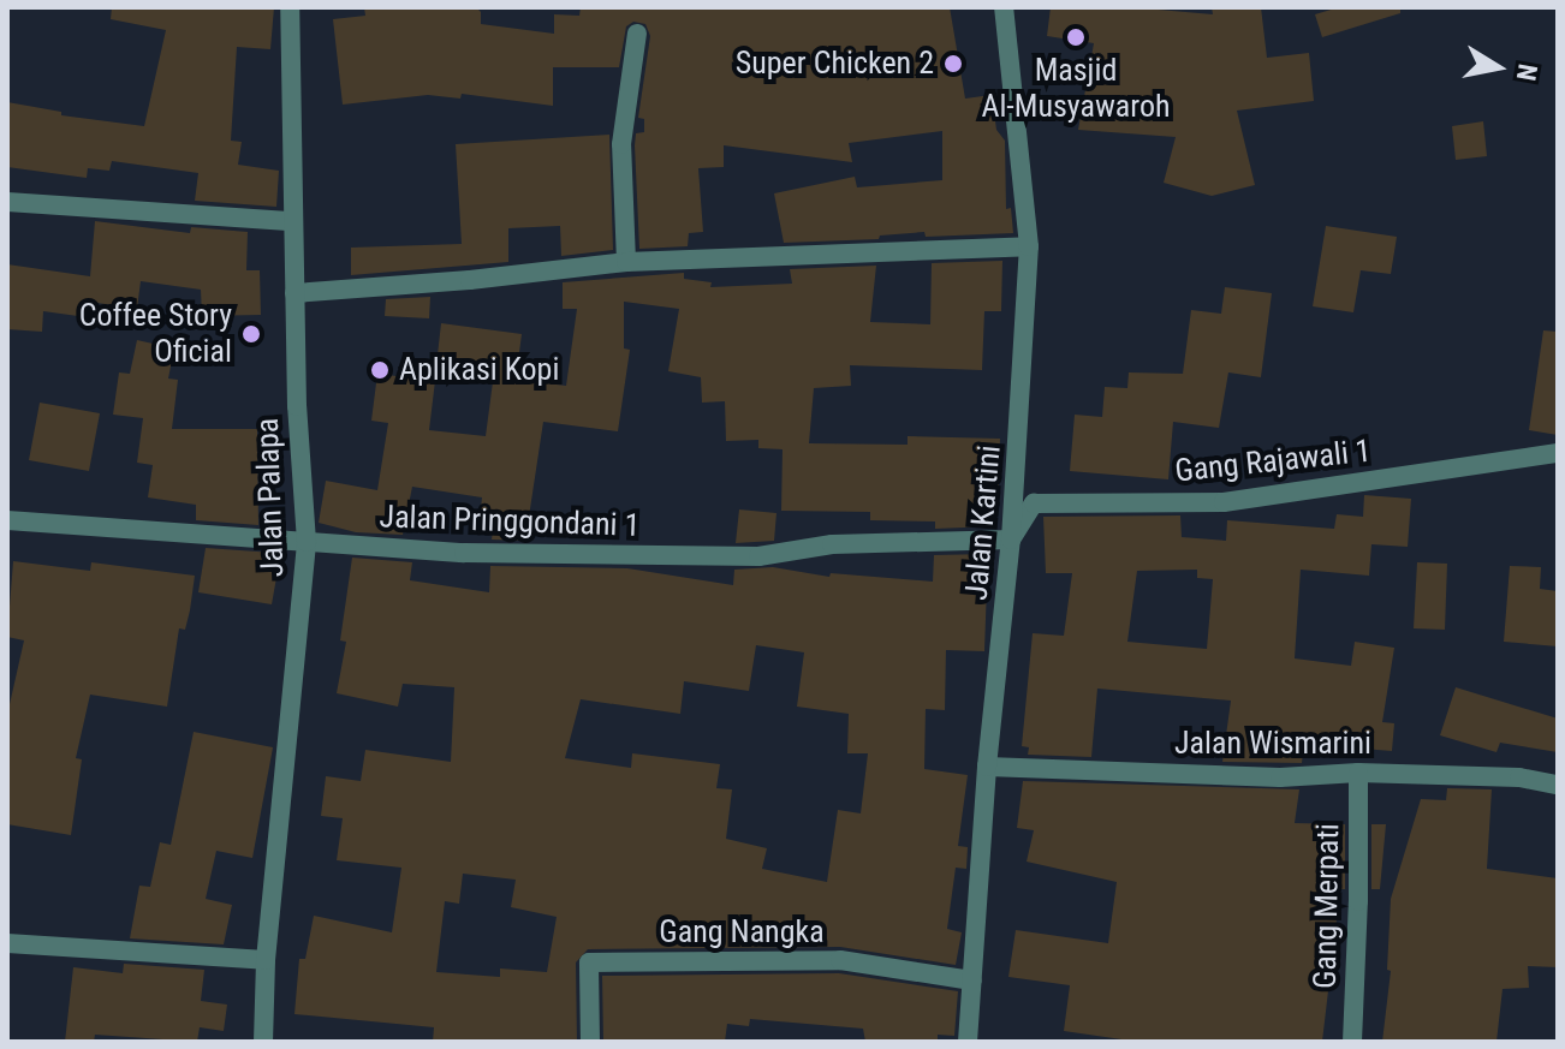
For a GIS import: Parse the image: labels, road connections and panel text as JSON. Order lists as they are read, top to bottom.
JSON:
{
  "streets": {
    "street": [
      "Gang Rajawali 1",
      "Jalan Palapa",
      "Jalan Pringgondani 1",
      "Jalan Kartini",
      "Jalan Wismarini",
      "Gang Merpati",
      "Gang Nangka"
    ]
  },
  "crossings": [
    ["Gang Rajawali 1", "Jalan Pringgondani 1"],
    ["Gang Rajawali 1", "Jalan Kartini"],
    ["Jalan Palapa", "Jalan Pringgondani 1"],
    ["Jalan Pringgondani 1", "Jalan Kartini"],
    ["Jalan Kartini", "Jalan Wismarini"],
    ["Jalan Kartini", "Gang Nangka"],
    ["Jalan Wismarini", "Gang Merpati"]
  ],
  "places": [
    "Masjid Al-Musyawaroh",
    "Super Chicken 2",
    "Coffee Story Oficial",
    "Aplikasi Kopi"
  ],
  "north": "right"
}
